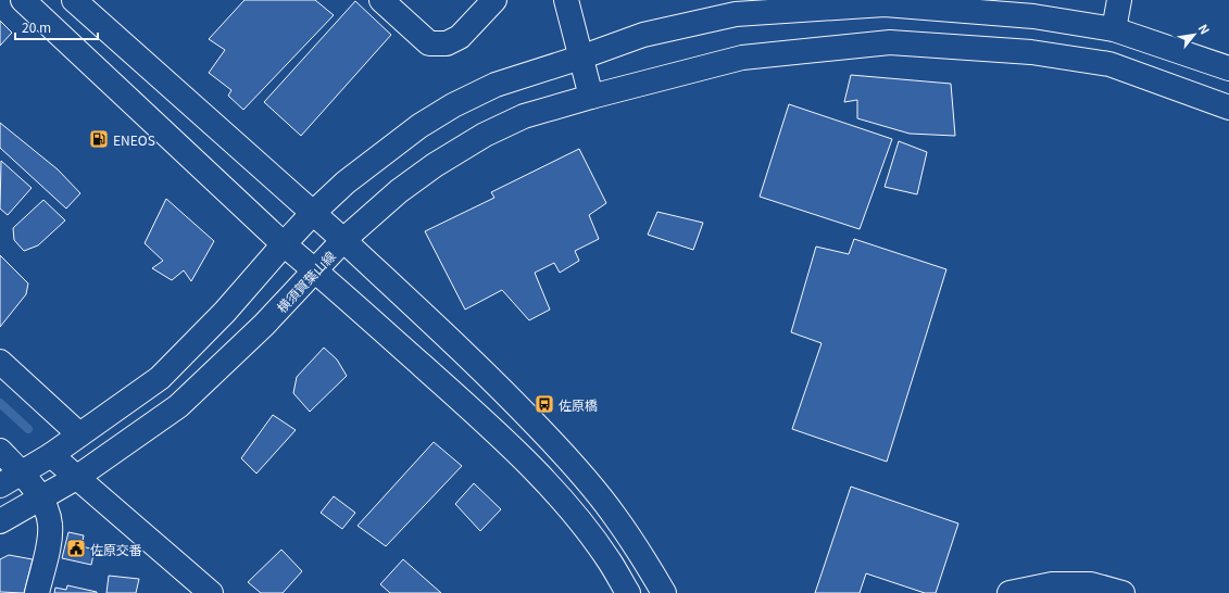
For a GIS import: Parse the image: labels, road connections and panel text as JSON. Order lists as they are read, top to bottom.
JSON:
{
  "streets": {
    "street": ["横須賀葉山線"]
  },
  "places": {
    "fuel station": ["ENEOS"],
    "bus stop": ["佐原橋"],
    "public building": ["佐原交番"]
  },
  "scale_bar": "20 m",
  "north": "top right"
}
